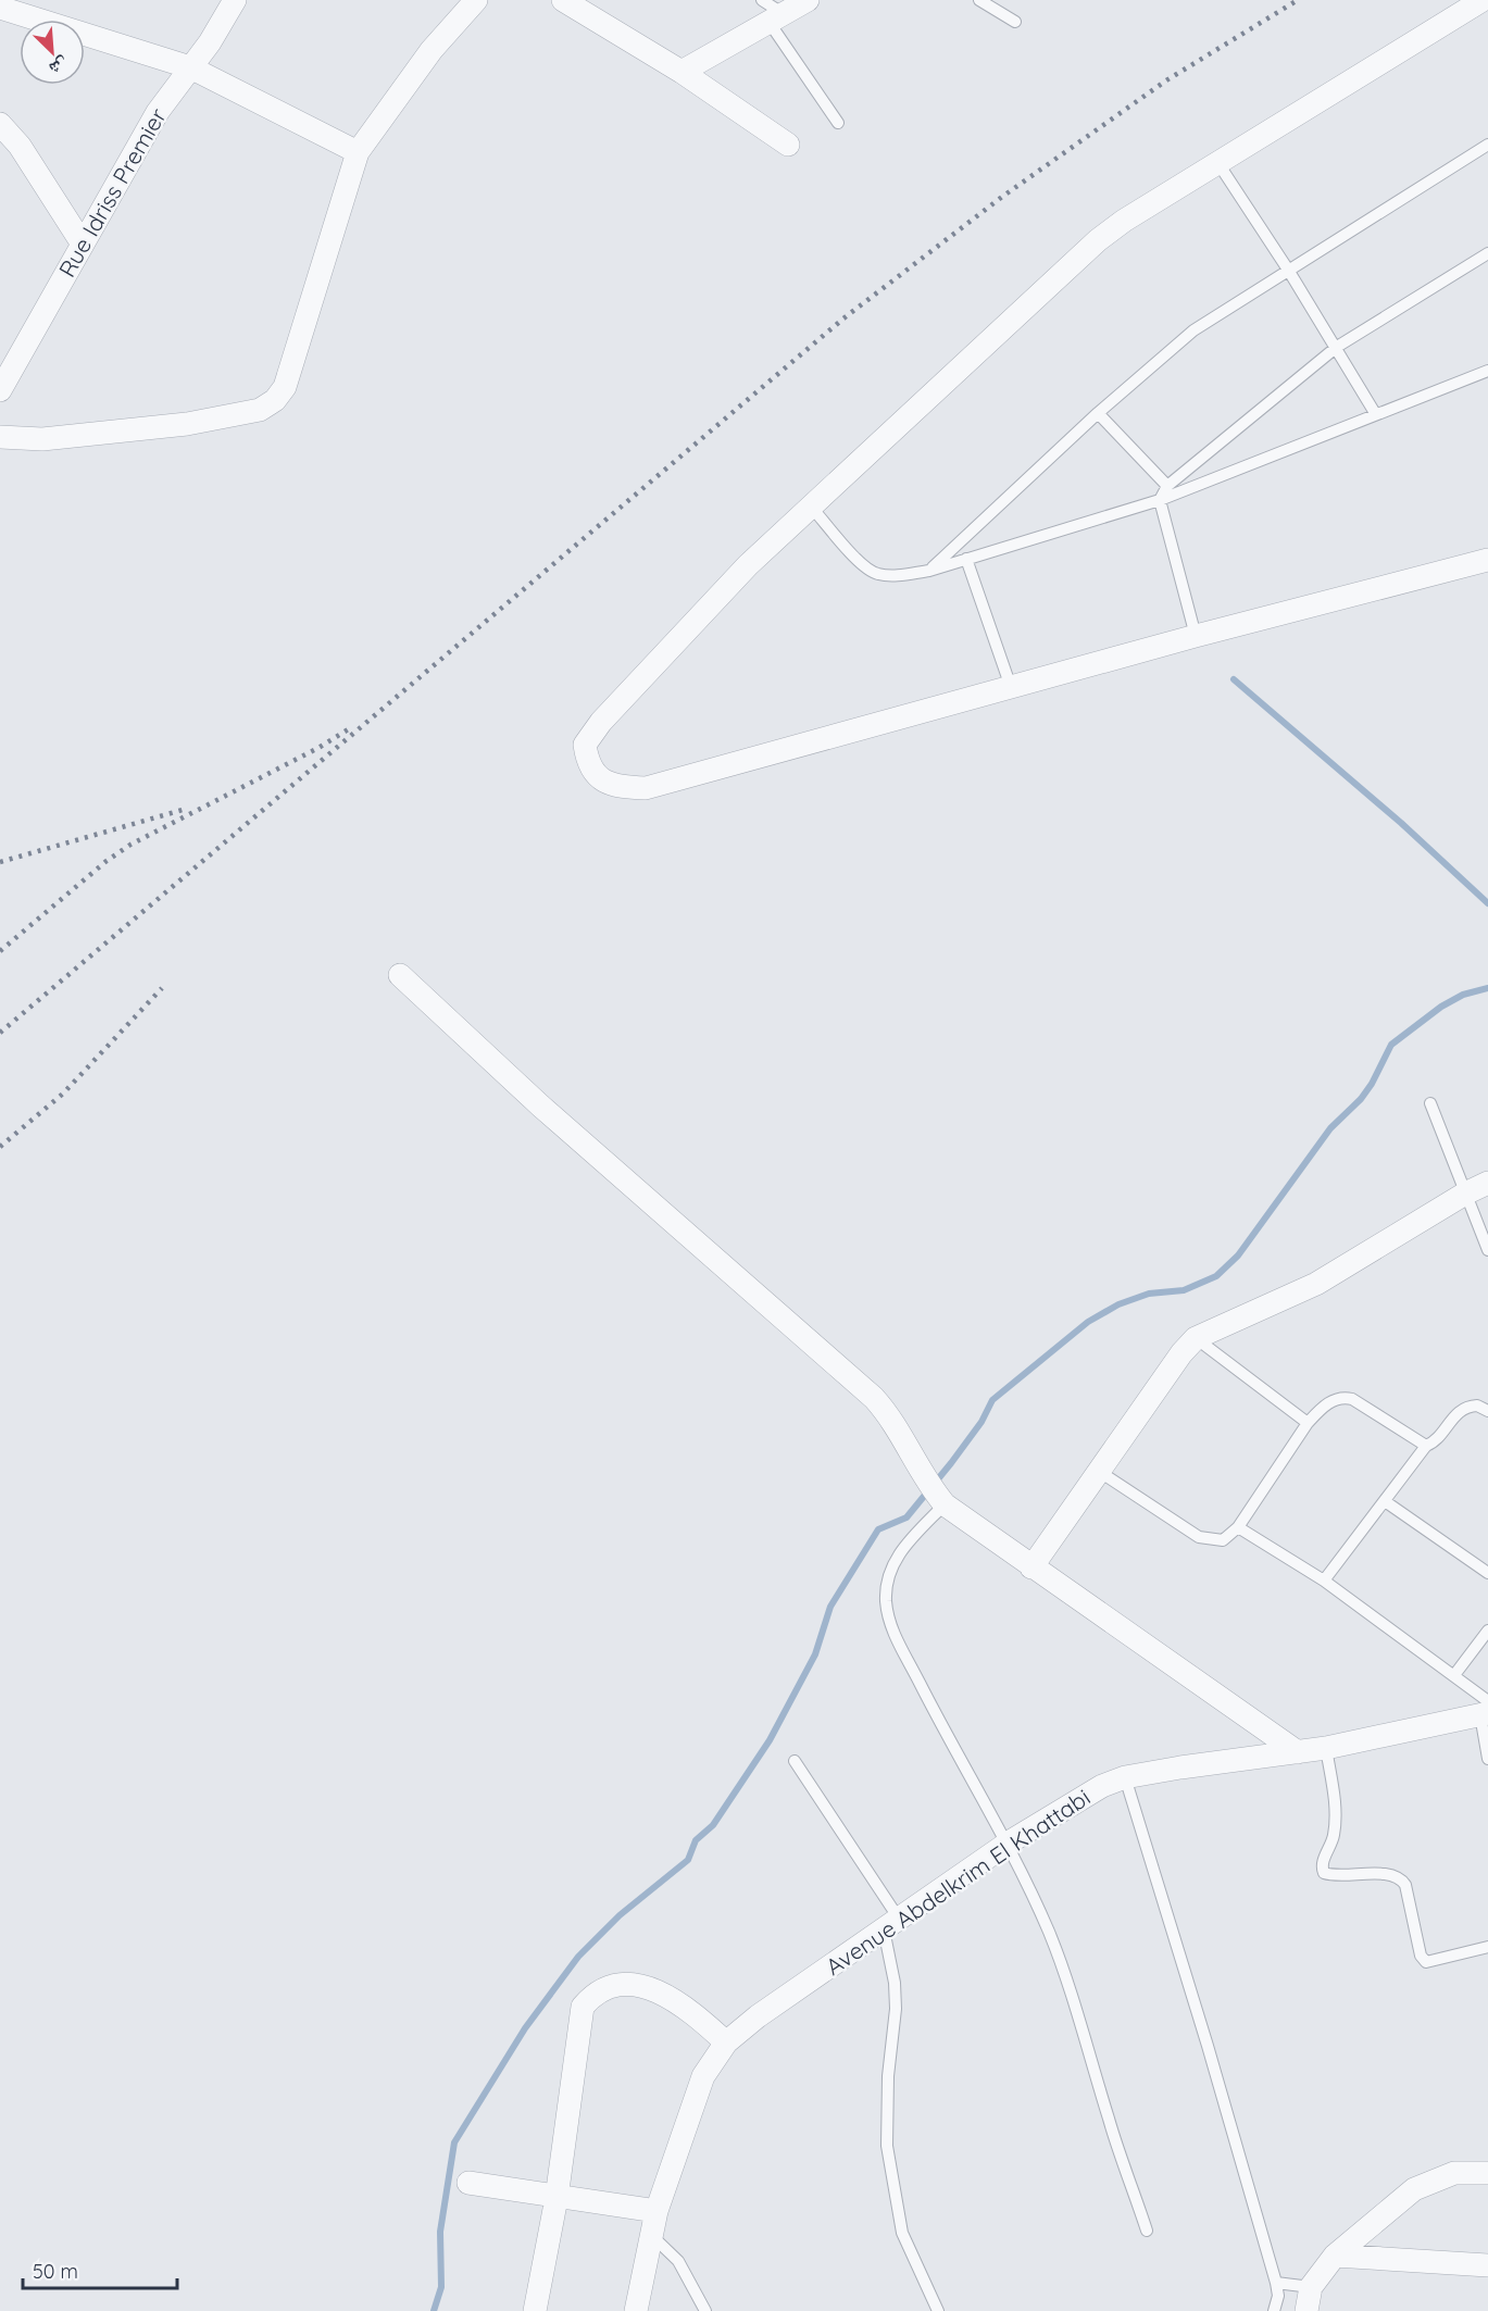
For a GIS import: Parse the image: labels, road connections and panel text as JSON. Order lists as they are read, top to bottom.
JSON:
{
  "streets": {
    "street": ["Rue Idriss Premier", "Avenue Abdelkrim El Khattabi"]
  },
  "scale_bar": "50 m",
  "north": "bottom right"
}
